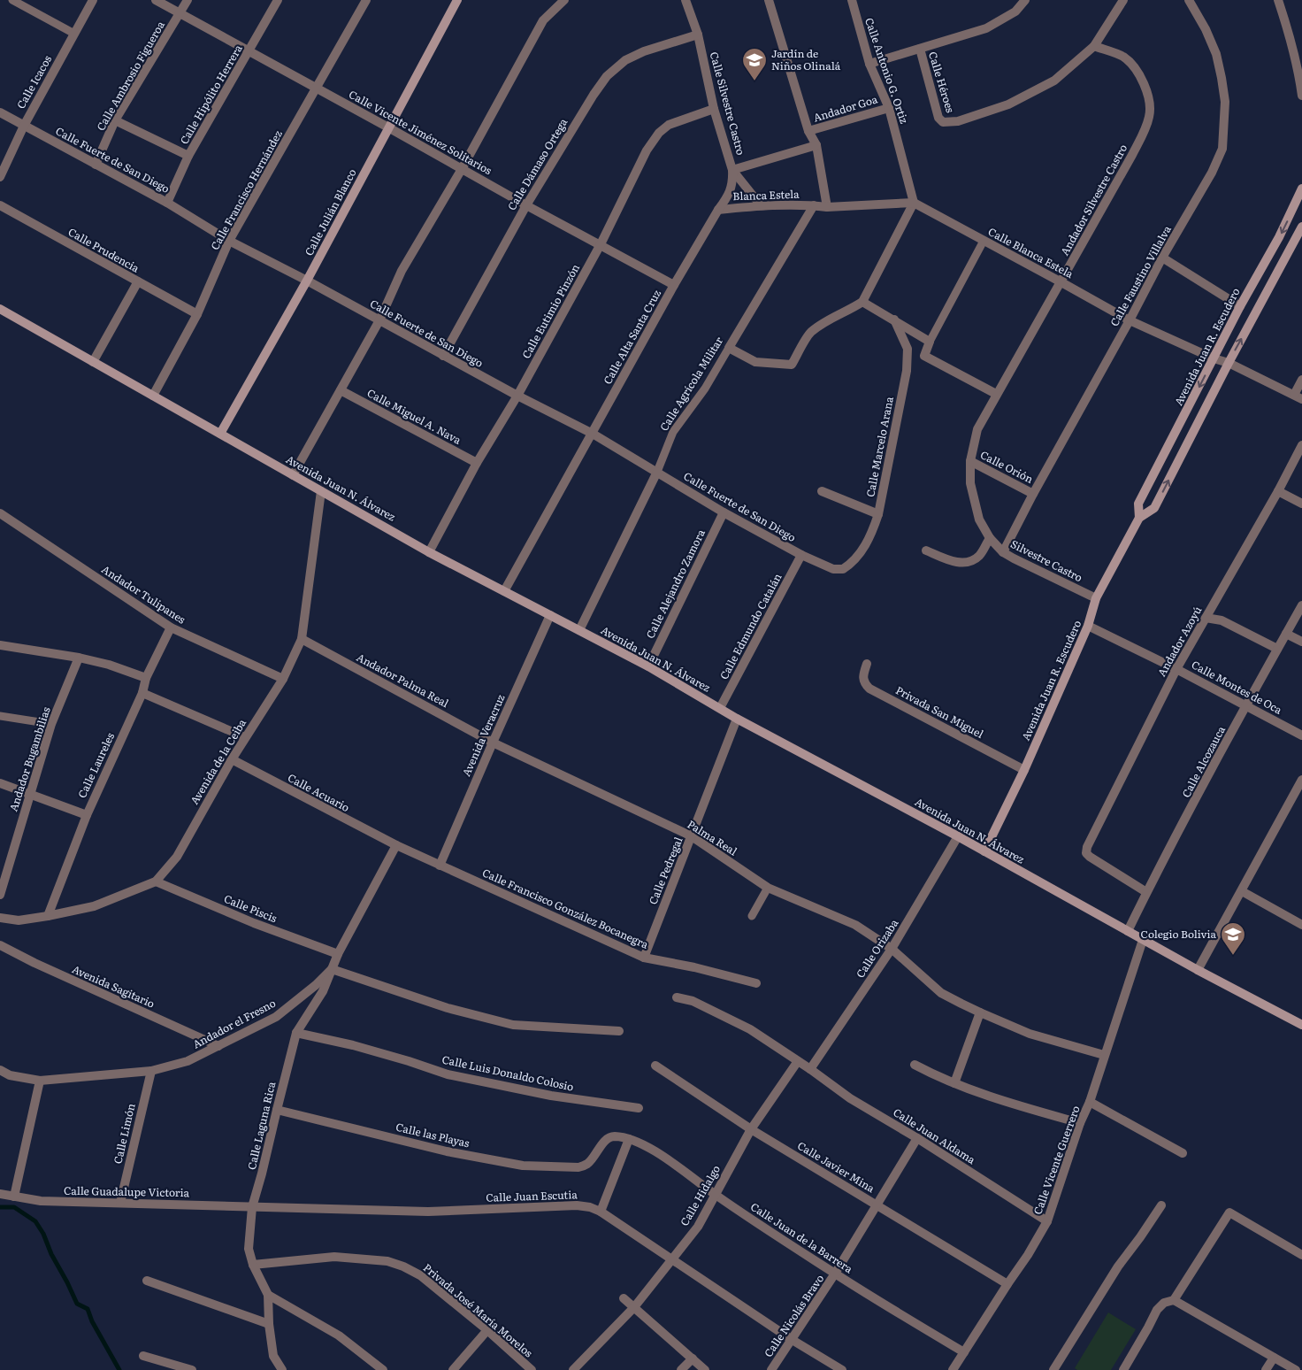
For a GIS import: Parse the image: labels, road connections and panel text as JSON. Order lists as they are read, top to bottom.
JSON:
{
  "streets": {
    "main road": ["Calle Julián Blanco", "Avenida Juan R. Escudero", "Avenida Juan N. Álvarez"],
    "street": [
      "Calle Antonio G. Ortiz",
      "Calle Ambrosio Figueroa",
      "Calle Icacos",
      "Calle Héroes",
      "Calle Hipólito Herrera",
      "Calle Silvestre Castro",
      "Andador Goa",
      "Calle Vicente Jiménez Solitarios",
      "Calle Fuerte de San Diego",
      "Calle Dámaso Ortega",
      "Calle Francisco Hernández",
      "Blanca Estela",
      "Andador Silvestre Castro",
      "Calle Prudencia",
      "Calle Blanca Estela",
      "Calle Faustino Villalva",
      "Calle Eutimio Pinzón",
      "Calle Alta Santa Cruz",
      "Calle Agrícola Militar",
      "Calle Miguel A. Nava",
      "Calle Marcelo Arana",
      "Calle Orión",
      "Silvestre Castro",
      "Calle Alejandro Zamora",
      "Andador Tulipanes",
      "Calle Edmundo Catalán",
      "Andador Azoyú",
      "Andador Palma Real",
      "Calle Montes de Oca",
      "Privada San Miguel",
      "Avenida Veracruz",
      "Andador Bugambilias",
      "Avenida de la Ceiba",
      "Calle Alcozauca",
      "Calle Laureles",
      "Calle Acuario",
      "Palma Real",
      "Calle Pedregal",
      "Calle Piscis",
      "Calle Francisco González Bocanegra",
      "Calle Orizaba",
      "Avenida Sagitario",
      "Andador el Fresno",
      "Calle Luis Donaldo Colosio",
      "Calle Laguna Rica",
      "Calle Limón",
      "Calle las Playas",
      "Calle Juan Aldama",
      "Calle Vicente Guerrero",
      "Calle Javier Mina",
      "Calle Guadalupe Victoria",
      "Calle Hidalgo",
      "Calle Juan Escutia",
      "Calle Juan de la Barrera",
      "Privada José María Morelos",
      "Calle Nicolás Bravo"
    ]
  },
  "crossings": [
    ["Calle Antonio G. Ortiz", "Andador Goa"],
    ["Calle Antonio G. Ortiz", "Calle Blanca Estela"],
    ["Calle Ambrosio Figueroa", "Calle Vicente Jiménez Solitarios"],
    ["Calle Ambrosio Figueroa", "Calle Fuerte de San Diego"],
    ["Calle Icacos", "Calle Fuerte de San Diego"],
    ["Calle Héroes", "Andador Silvestre Castro"],
    ["Calle Hipólito Herrera", "Calle Vicente Jiménez Solitarios"],
    ["Calle Hipólito Herrera", "Calle Fuerte de San Diego"],
    ["Calle Silvestre Castro", "Calle Dámaso Ortega"],
    ["Calle Silvestre Castro", "Blanca Estela"],
    ["Calle Silvestre Castro", "Calle Eutimio Pinzón"],
    ["Calle Silvestre Castro", "Calle Alta Santa Cruz"],
    ["Calle Vicente Jiménez Solitarios", "Calle Dámaso Ortega"],
    ["Calle Vicente Jiménez Solitarios", "Calle Francisco Hernández"],
    ["Calle Vicente Jiménez Solitarios", "Calle Julián Blanco"],
    ["Calle Vicente Jiménez Solitarios", "Calle Eutimio Pinzón"],
    ["Calle Vicente Jiménez Solitarios", "Calle Alta Santa Cruz"],
    ["Calle Fuerte de San Diego", "Calle Dámaso Ortega"],
    ["Calle Fuerte de San Diego", "Calle Francisco Hernández"],
    ["Calle Fuerte de San Diego", "Calle Julián Blanco"],
    ["Calle Fuerte de San Diego", "Calle Eutimio Pinzón"],
    ["Calle Fuerte de San Diego", "Calle Alta Santa Cruz"],
    ["Calle Fuerte de San Diego", "Calle Agrícola Militar"],
    ["Calle Fuerte de San Diego", "Calle Marcelo Arana"],
    ["Calle Fuerte de San Diego", "Calle Alejandro Zamora"],
    ["Calle Fuerte de San Diego", "Calle Edmundo Catalán"],
    ["Calle Francisco Hernández", "Calle Prudencia"],
    ["Calle Francisco Hernández", "Avenida Juan N. Álvarez"],
    ["Blanca Estela", "Calle Alta Santa Cruz"],
    ["Blanca Estela", "Calle Agrícola Militar"],
    ["Andador Silvestre Castro", "Calle Blanca Estela"],
    ["Andador Silvestre Castro", "Calle Orión"],
    ["Andador Silvestre Castro", "Silvestre Castro"],
    ["Calle Julián Blanco", "Avenida Juan N. Álvarez"],
    ["Calle Blanca Estela", "Calle Faustino Villalva"],
    ["Calle Blanca Estela", "Avenida Juan R. Escudero"],
    ["Calle Faustino Villalva", "Calle Orión"],
    ["Calle Faustino Villalva", "Silvestre Castro"],
    ["Calle Eutimio Pinzón", "Calle Miguel A. Nava"],
    ["Calle Eutimio Pinzón", "Avenida Juan N. Álvarez"],
    ["Calle Alta Santa Cruz", "Avenida Juan N. Álvarez"],
    ["Avenida Juan R. Escudero", "Avenida Juan N. Álvarez"],
    ["Avenida Juan R. Escudero", "Silvestre Castro"],
    ["Avenida Juan R. Escudero", "Calle Montes de Oca"],
    ["Avenida Juan R. Escudero", "Privada San Miguel"],
    ["Calle Agrícola Militar", "Avenida Juan N. Álvarez"],
    ["Avenida Juan N. Álvarez", "Calle Alejandro Zamora"],
    ["Avenida Juan N. Álvarez", "Calle Edmundo Catalán"],
    ["Avenida Juan N. Álvarez", "Avenida Veracruz"],
    ["Avenida Juan N. Álvarez", "Avenida de la Ceiba"],
    ["Avenida Juan N. Álvarez", "Calle Alcozauca"],
    ["Avenida Juan N. Álvarez", "Calle Pedregal"],
    ["Avenida Juan N. Álvarez", "Calle Orizaba"],
    ["Avenida Juan N. Álvarez", "Calle Vicente Guerrero"],
    ["Andador Tulipanes", "Avenida de la Ceiba"],
    ["Andador Tulipanes", "Calle Laureles"],
    ["Andador Azoyú", "Calle Montes de Oca"],
    ["Andador Azoyú", "Calle Alcozauca"],
    ["Andador Palma Real", "Avenida Veracruz"],
    ["Andador Palma Real", "Avenida de la Ceiba"],
    ["Andador Palma Real", "Palma Real"],
    ["Calle Montes de Oca", "Calle Alcozauca"],
    ["Avenida Veracruz", "Palma Real"],
    ["Avenida Veracruz", "Calle Francisco González Bocanegra"],
    ["Avenida de la Ceiba", "Calle Laureles"],
    ["Avenida de la Ceiba", "Calle Acuario"],
    ["Avenida de la Ceiba", "Calle Piscis"],
    ["Calle Acuario", "Calle Francisco González Bocanegra"],
    ["Calle Acuario", "Calle Laguna Rica"],
    ["Palma Real", "Calle Pedregal"],
    ["Palma Real", "Calle Orizaba"],
    ["Palma Real", "Calle Vicente Guerrero"],
    ["Calle Pedregal", "Calle Francisco González Bocanegra"],
    ["Calle Piscis", "Calle Laguna Rica"],
    ["Calle Francisco González Bocanegra", "Calle Laguna Rica"],
    ["Calle Orizaba", "Calle Juan Aldama"],
    ["Avenida Sagitario", "Andador el Fresno"],
    ["Andador el Fresno", "Calle Laguna Rica"],
    ["Andador el Fresno", "Calle Limón"],
    ["Calle Luis Donaldo Colosio", "Calle Laguna Rica"],
    ["Calle Laguna Rica", "Calle las Playas"],
    ["Calle Laguna Rica", "Calle Guadalupe Victoria"],
    ["Calle Laguna Rica", "Calle Juan Escutia"],
    ["Calle Laguna Rica", "Privada José María Morelos"],
    ["Calle Limón", "Calle Guadalupe Victoria"],
    ["Calle las Playas", "Calle Juan de la Barrera"],
    ["Calle Juan Aldama", "Calle Vicente Guerrero"],
    ["Calle Juan Aldama", "Calle Nicolás Bravo"],
    ["Calle Vicente Guerrero", "Calle Javier Mina"],
    ["Calle Vicente Guerrero", "Calle Juan de la Barrera"],
    ["Calle Javier Mina", "Calle Hidalgo"],
    ["Calle Javier Mina", "Calle Nicolás Bravo"],
    ["Calle Guadalupe Victoria", "Calle Juan Escutia"],
    ["Calle Hidalgo", "Calle Juan Escutia"],
    ["Calle Hidalgo", "Calle Juan de la Barrera"],
    ["Calle Juan Escutia", "Calle Nicolás Bravo"],
    ["Calle Juan de la Barrera", "Calle Nicolás Bravo"]
  ],
  "places": {
    "school or university": ["Jardín de Niños Olinalá", "Colegio Bolivia"]
  }
}
